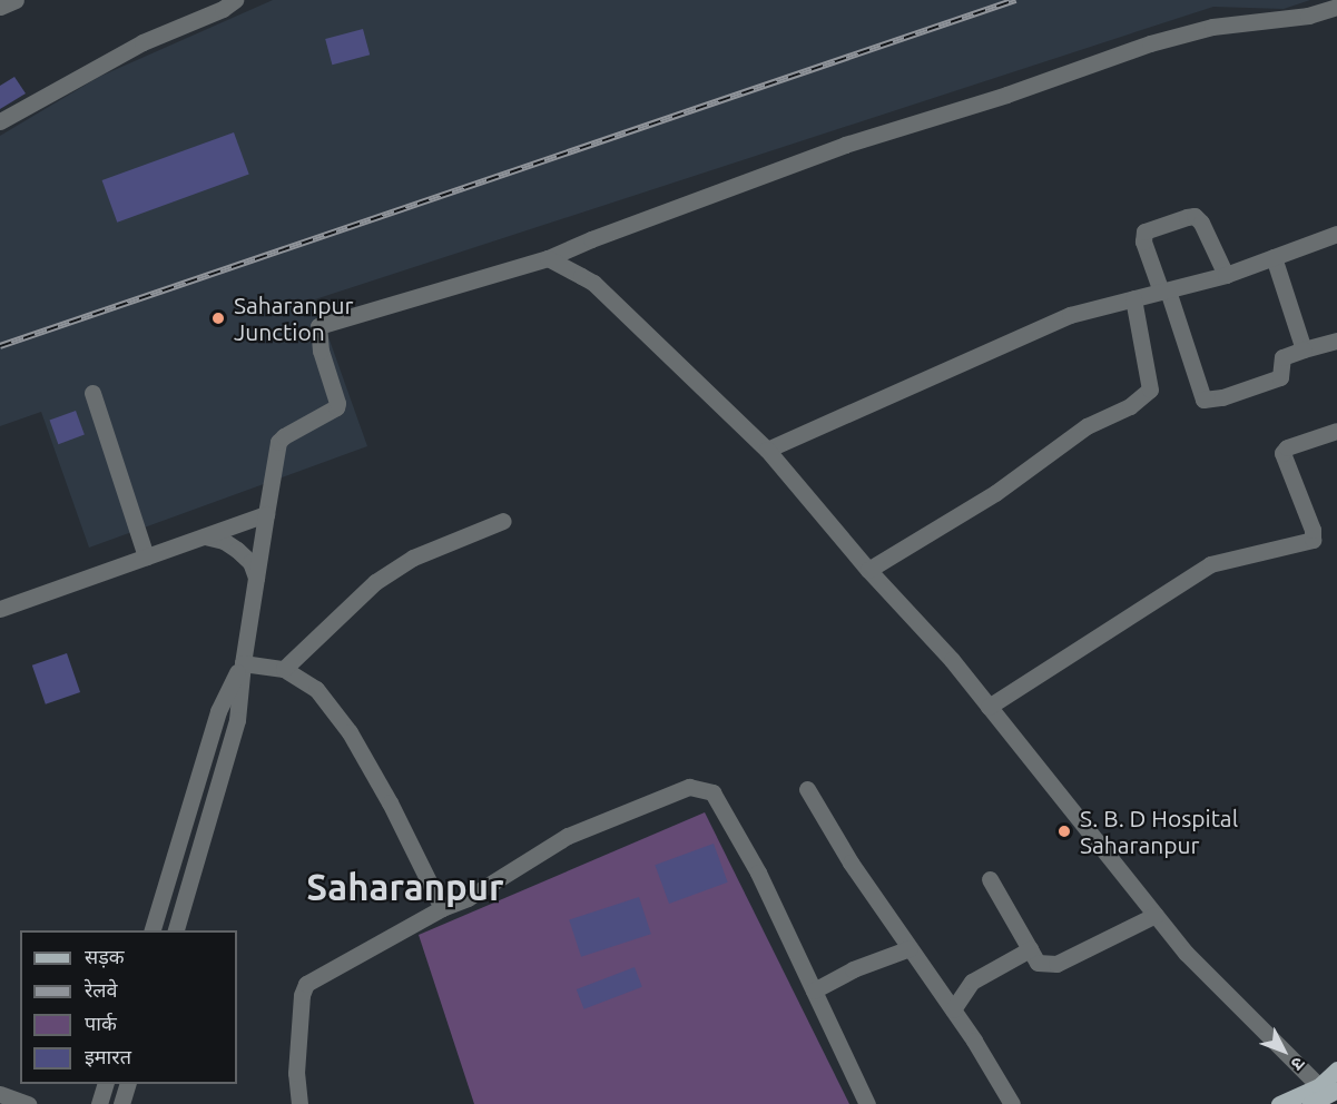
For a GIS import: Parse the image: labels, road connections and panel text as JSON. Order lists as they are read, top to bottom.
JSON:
{
  "districts": ["Saharanpur"],
  "places": ["Saharanpur Junction", "S. B. D Hospital Saharanpur"],
  "legend": [
    "सड़क",
    "रेलवे",
    "पार्क",
    "इमारत"
  ],
  "north": "bottom right"
}
